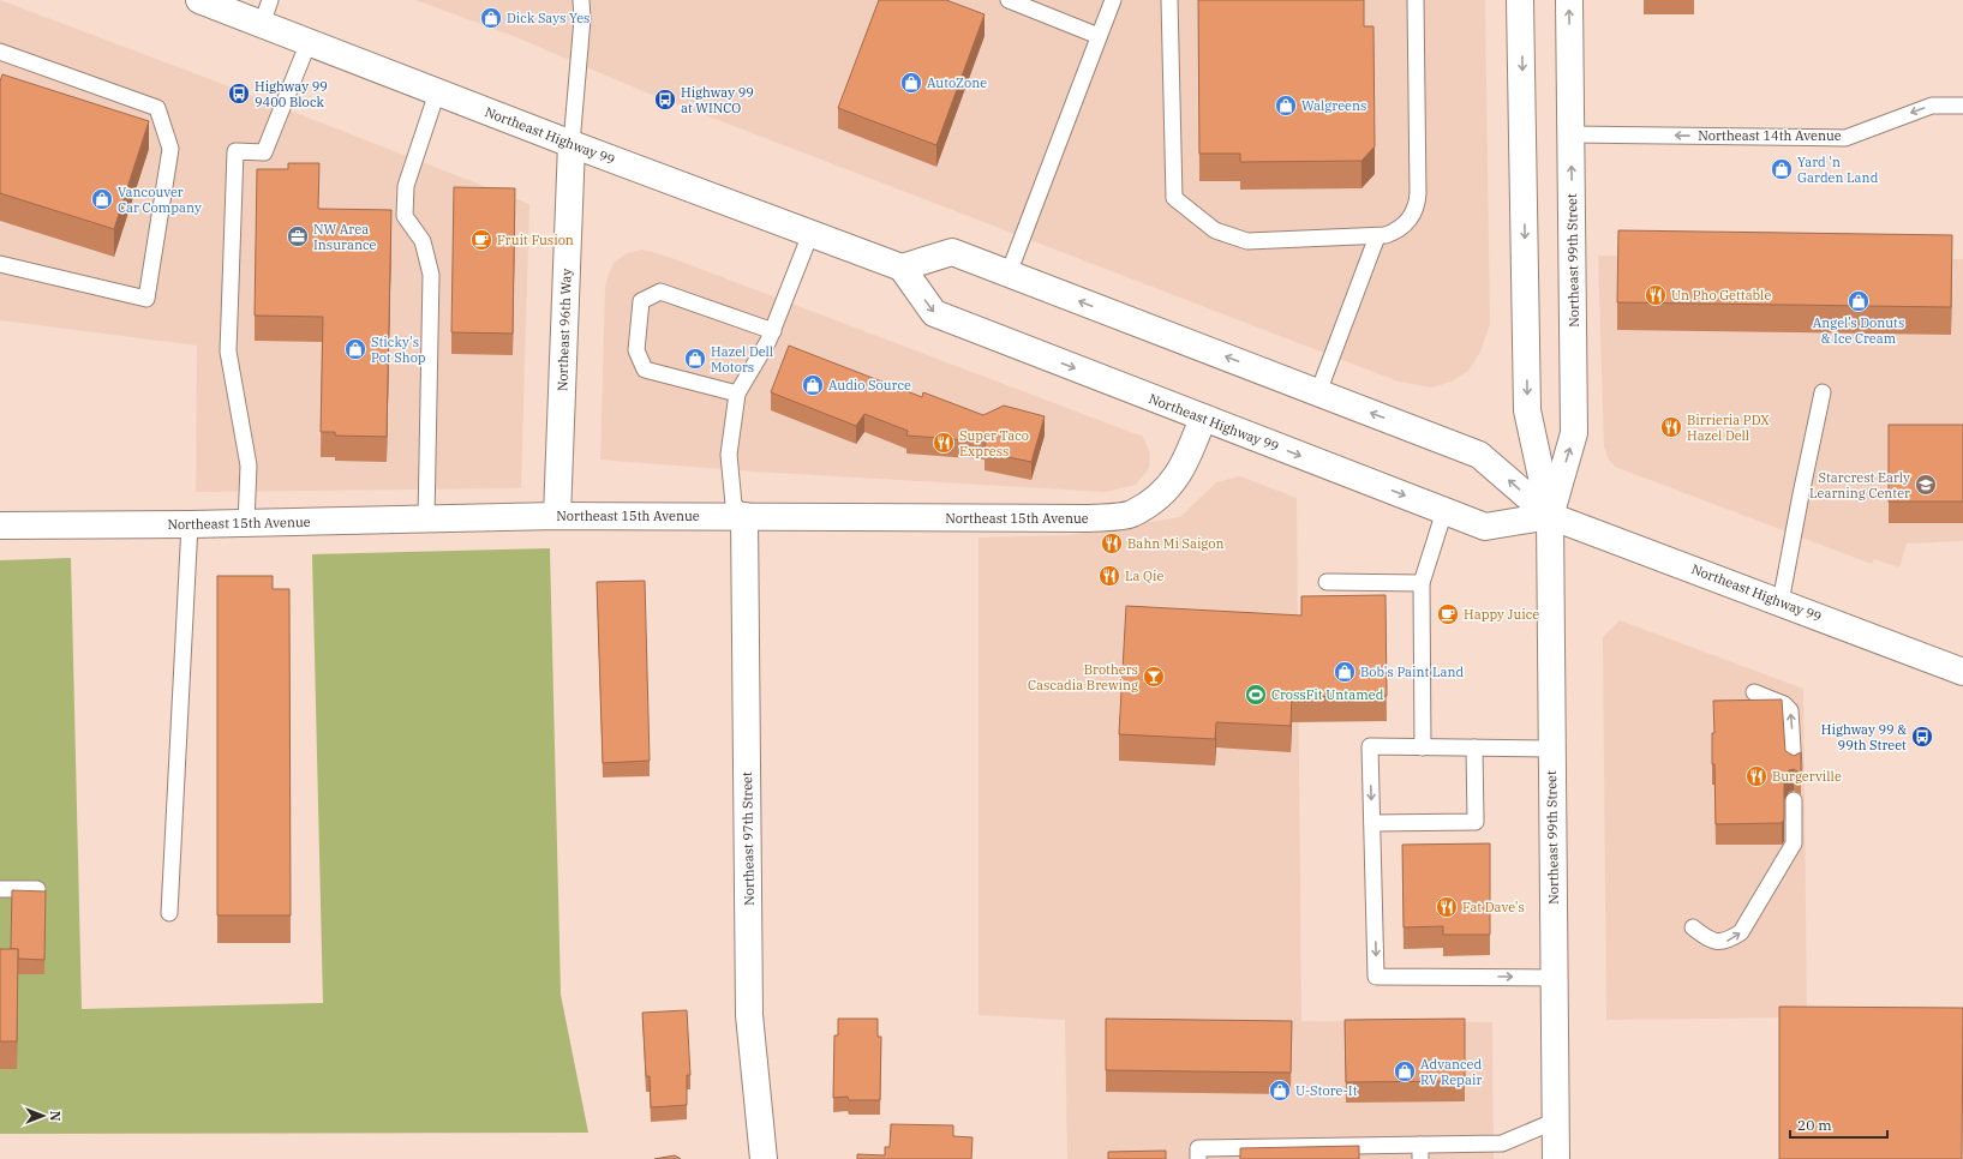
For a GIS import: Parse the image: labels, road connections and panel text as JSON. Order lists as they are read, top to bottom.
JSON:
{
  "streets": {
    "main road": [
      "Northeast Highway 99",
      "Northeast 99th Street",
      "Northeast 96th Way",
      "Northeast 15th Avenue",
      "Northeast 97th Street"
    ],
    "lane": ["Northeast 14th Avenue"]
  },
  "crossings": [
    ["Northeast Highway 99", "Northeast 99th Street"],
    ["Northeast Highway 99", "Northeast 96th Way"],
    ["Northeast Highway 99", "Northeast 15th Avenue"],
    ["Northeast 14th Avenue", "Northeast 99th Street"],
    ["Northeast 96th Way", "Northeast 15th Avenue"],
    ["Northeast 15th Avenue", "Northeast 97th Street"]
  ],
  "one_way": ["Northeast 14th Avenue"],
  "places": {
    "shop": [
      "Dick Says Yes",
      "AutoZone",
      "Walgreens",
      "Yard 'n Garden Land",
      "Vancouver Car Company",
      "Angel’s Donuts & Ice Cream",
      "Sticky's Pot Shop",
      "Hazel Dell Motors",
      "Audio Source",
      "Bob's Paint Land",
      "Advanced RV Repair",
      "U-Store-It"
    ],
    "bus stop": ["Highway 99 9400 Block", "Highway 99 at WINCO", "Highway 99 & 99th Street"],
    "office": ["NW Area Insurance"],
    "cafe": ["Fruit Fusion", "Happy Juice"],
    "restaurant": [
      "Un Pho Gettable",
      "Birrieria PDX Hazel Dell",
      "Super Taco Express",
      "Bahn Mi Saigon",
      "La Qie",
      "Burgerville",
      "Fat Dave's"
    ],
    "school or university": ["Starcrest Early Learning Center"],
    "bar": ["Brothers Cascadia Brewing"],
    "sports": ["CrossFit Untamed"]
  },
  "scale_bar": "20 m",
  "north": "right"
}
